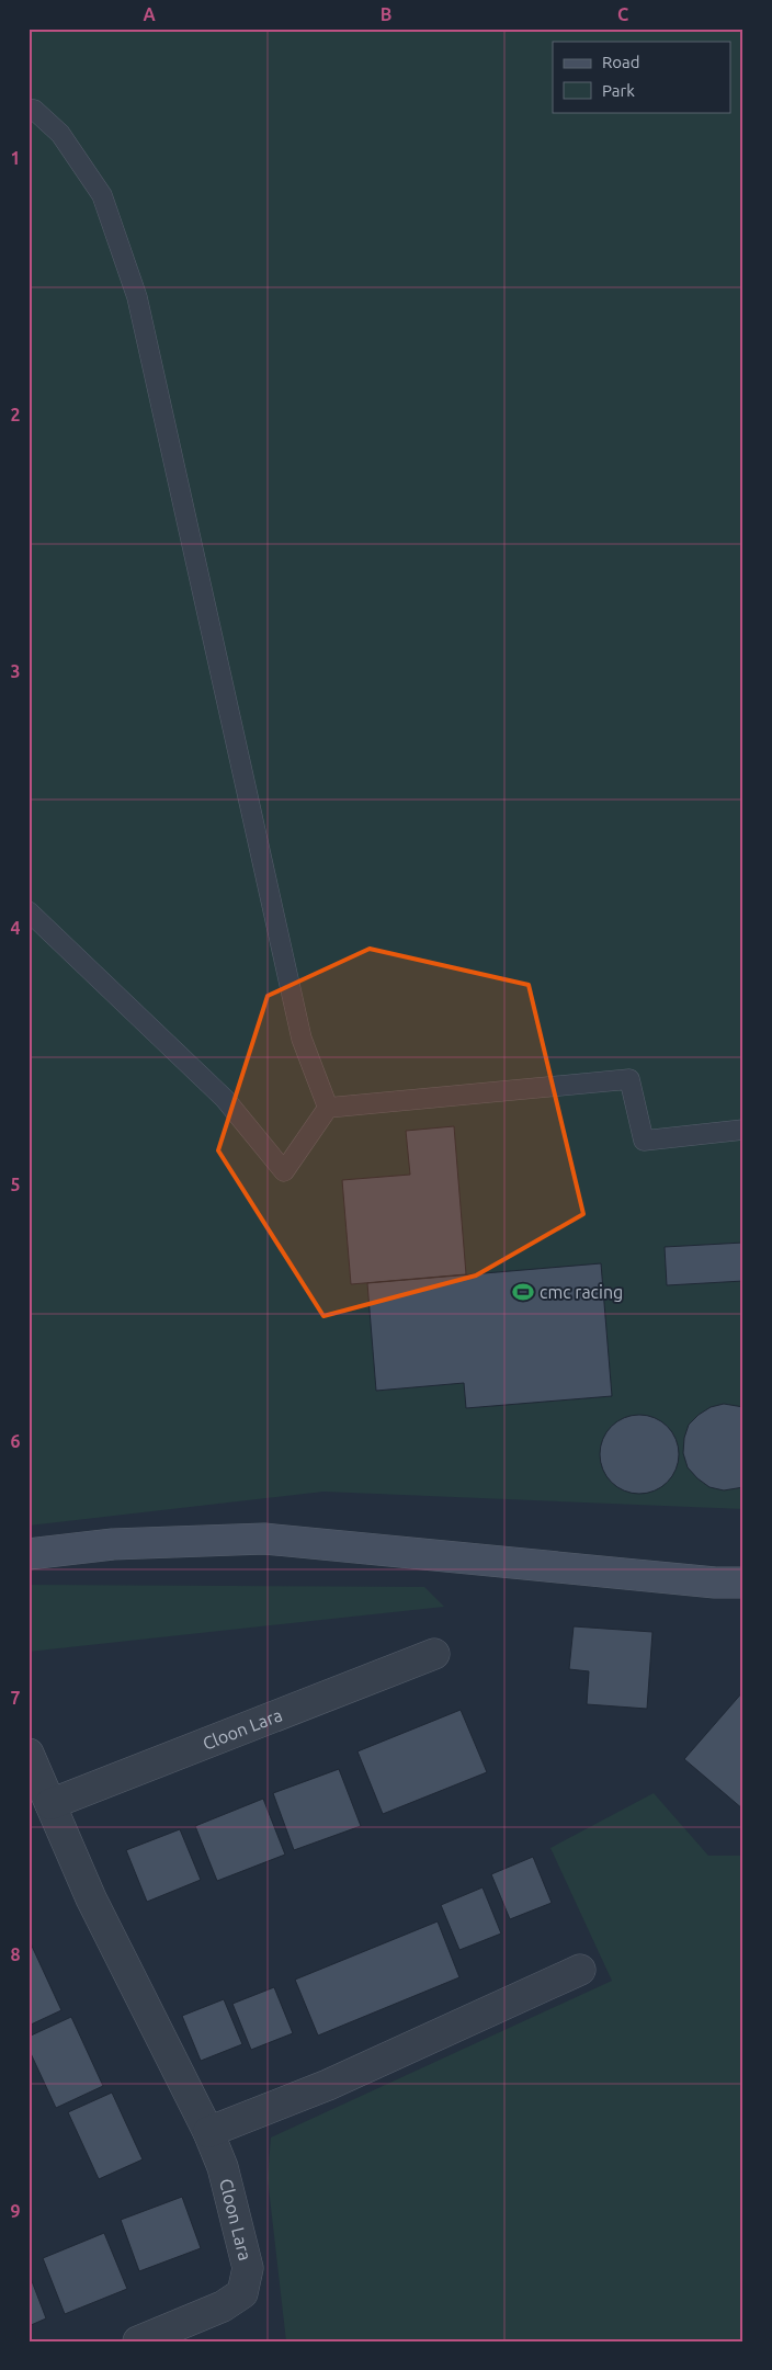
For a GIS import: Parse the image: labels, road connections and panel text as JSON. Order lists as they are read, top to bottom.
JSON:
{
  "streets": {
    "street": ["Cloon Lara"]
  },
  "places": {
    "sports": ["cmc racing"]
  },
  "legend": ["Road", "Park"],
  "grid": {
    "columns": ["A", "B", "C"],
    "rows": [
      "1",
      "2",
      "3",
      "4",
      "5",
      "6",
      "7",
      "8",
      "9"
    ]
  }
}
